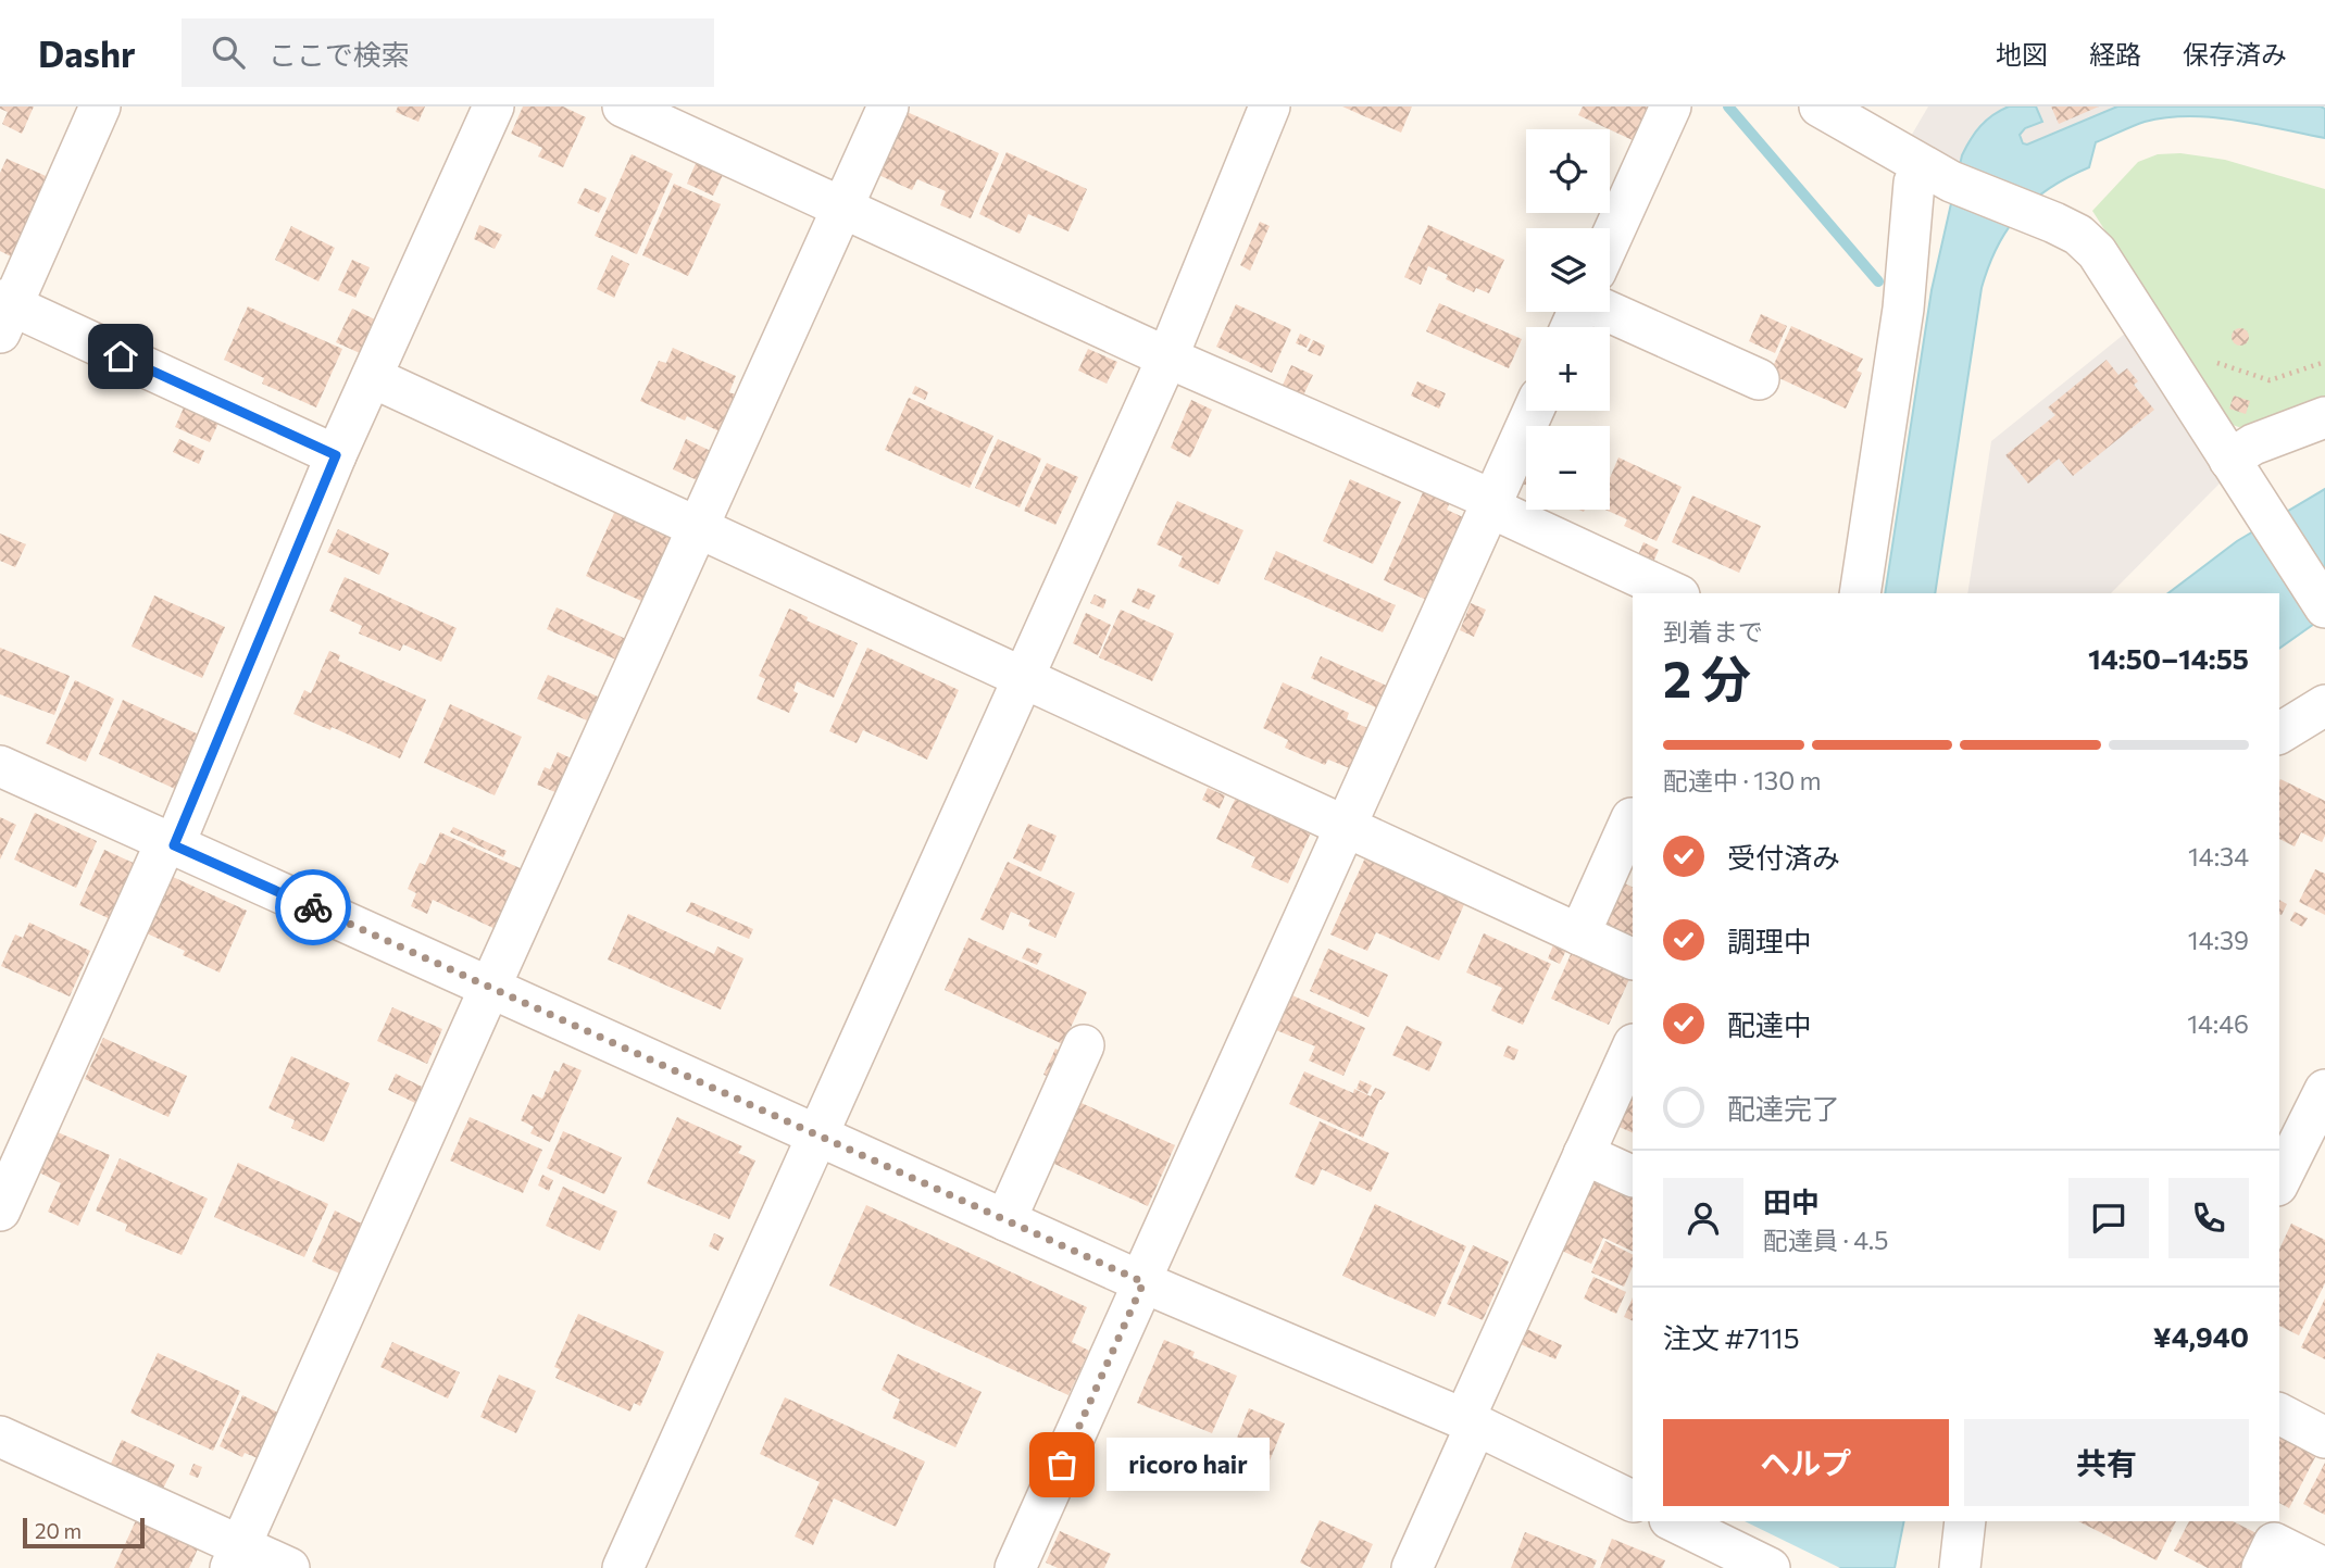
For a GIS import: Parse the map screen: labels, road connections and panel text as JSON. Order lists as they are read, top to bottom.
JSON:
{
  "places": ["ricoro hair"],
  "scale_bar": "20 m",
  "page": {
    "header": "Dashr",
    "search": "ここで検索",
    "nav": ["地図", "経路", "保存済み"],
    "map_buttons": ["+", "−"],
    "heading": ["2 分", "到着まで", "14:50–14:55"],
    "panel": [
      "田中",
      "配達員 · 4.5",
      "注文 #7115",
      "¥4,940"
    ],
    "bar": "配達中 · 130 m",
    "list": [
      ["受付済み", "14:34"],
      ["調理中", "14:39"],
      ["配達中", "14:46"],
      "配達完了"
    ],
    "buttons": ["ヘルプ", "共有"],
    "bubble": "ricoro hair",
    "scale": "20 m"
  }
}
